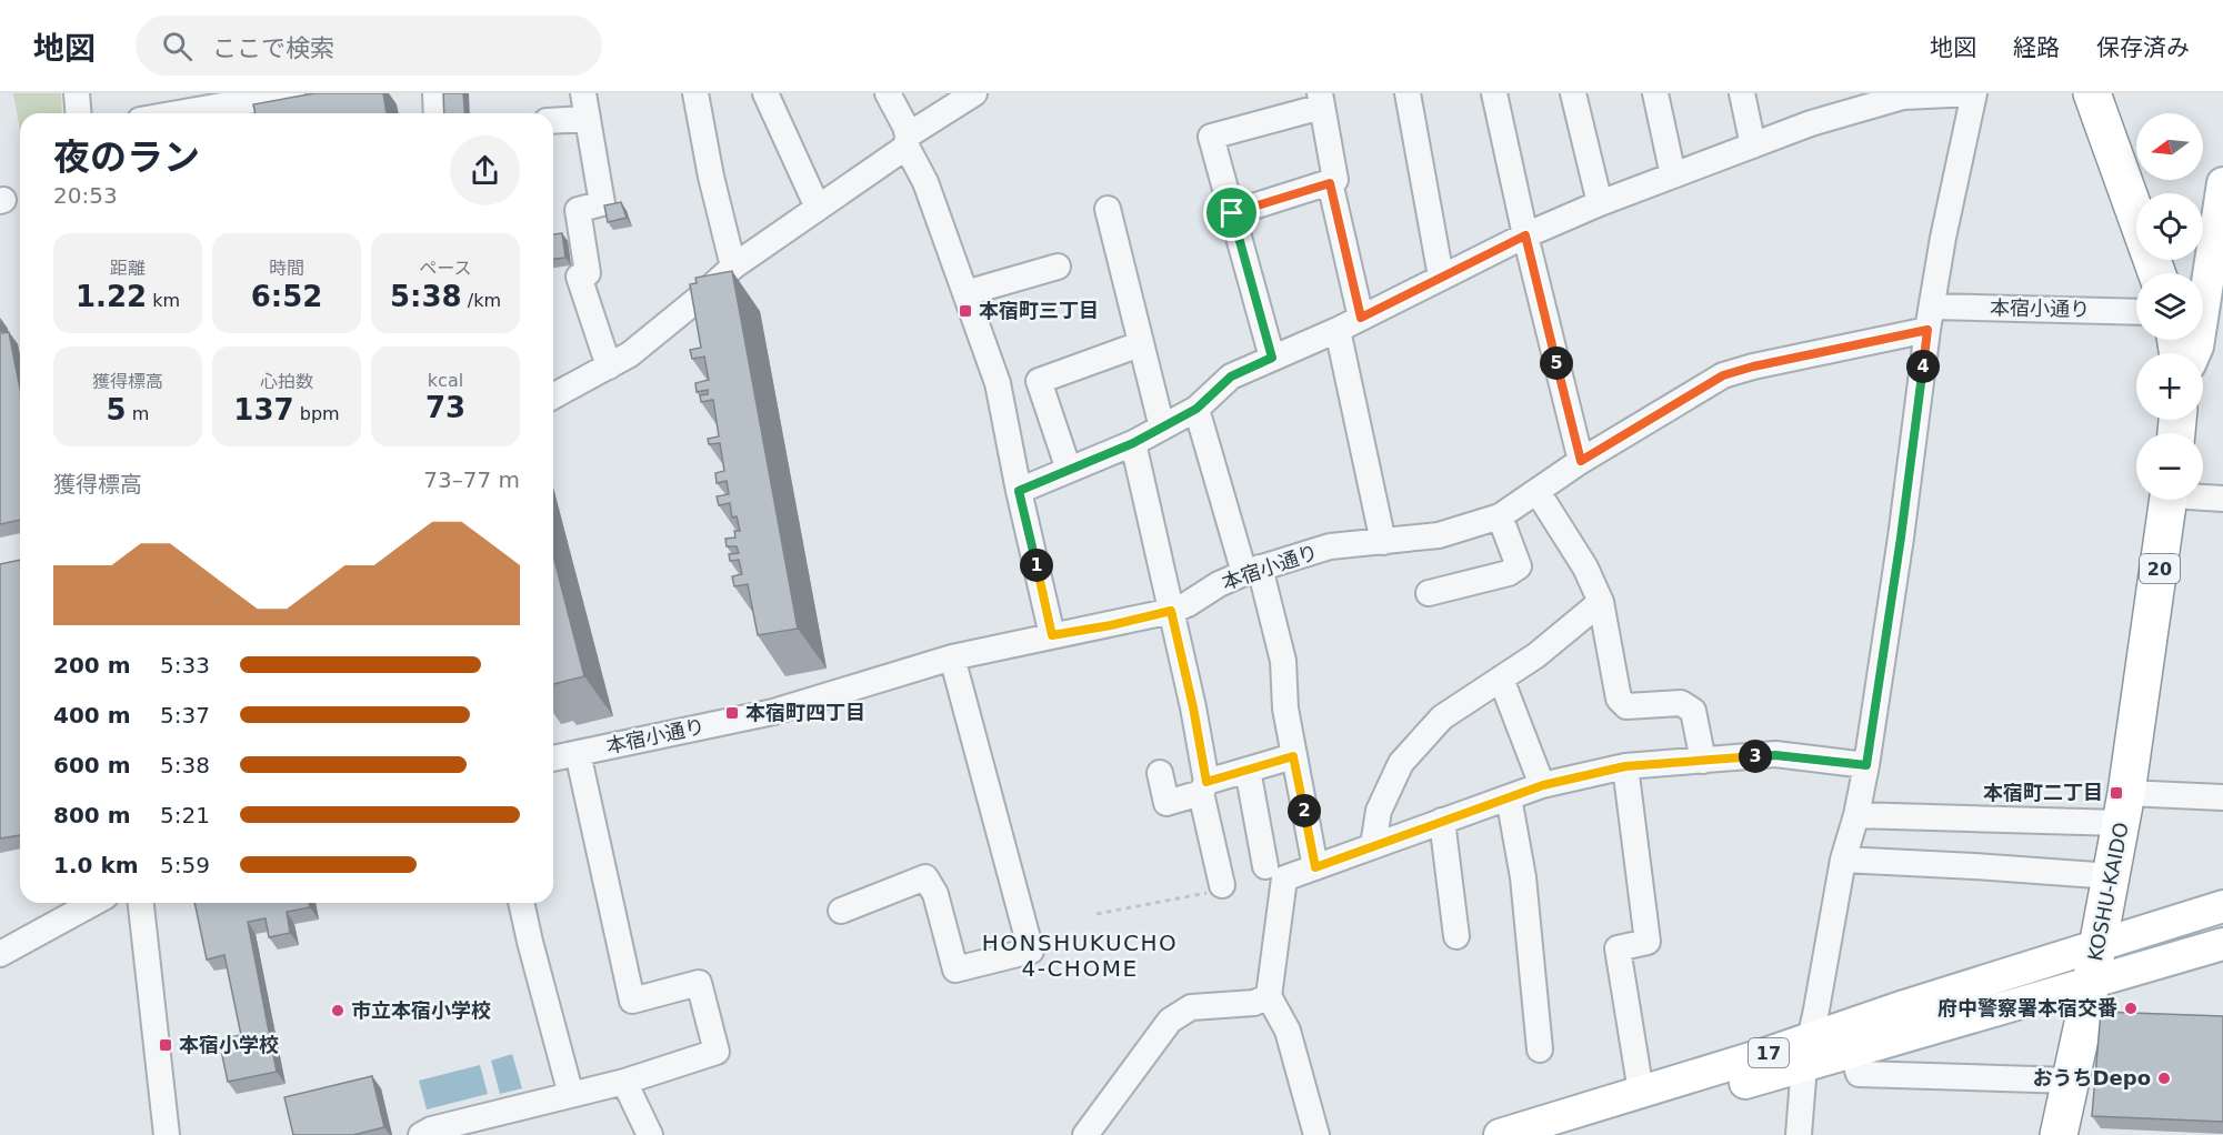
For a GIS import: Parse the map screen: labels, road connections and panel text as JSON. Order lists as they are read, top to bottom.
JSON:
{
  "streets": {
    "highway": ["20", "KOSHU-KAIDO"],
    "main road": ["17"],
    "street": ["本宿小通り"]
  },
  "crossings": [
    ["KOSHU-KAIDO", "17"]
  ],
  "districts": ["HONSHUKUCHO 4-CHOME"],
  "places": {
    "transit": [
      "本宿町三丁目",
      "本宿町四丁目",
      "本宿町二丁目",
      "本宿小学校"
    ],
    "other": ["府中警察署本宿交番", "市立本宿小学校", "おうちDepo"]
  },
  "north": "left",
  "page": {
    "header": "地図",
    "search": "ここで検索",
    "nav": ["地図", "経路", "保存済み"],
    "map_buttons": ["+", "−"],
    "heading": ["夜のラン", "20:53"],
    "stats": [
      ["距離", "1.22 km"],
      ["時間", "6:52"],
      ["ペース", "5:38 /km"],
      ["獲得標高", "5 m"],
      ["心拍数", "137 bpm"],
      ["kcal", "73"]
    ],
    "pins": [
      "5",
      "4",
      "1",
      "3",
      "2"
    ],
    "chart": ["獲得標高", "73–77 m"],
    "list": [
      {
        "name": "200 m",
        "note": "5:33"
      },
      {
        "name": "400 m",
        "note": "5:37"
      },
      {
        "name": "600 m",
        "note": "5:38"
      },
      {
        "name": "800 m",
        "note": "5:21"
      },
      {
        "name": "1.0 km",
        "note": "5:59"
      }
    ]
  }
}
